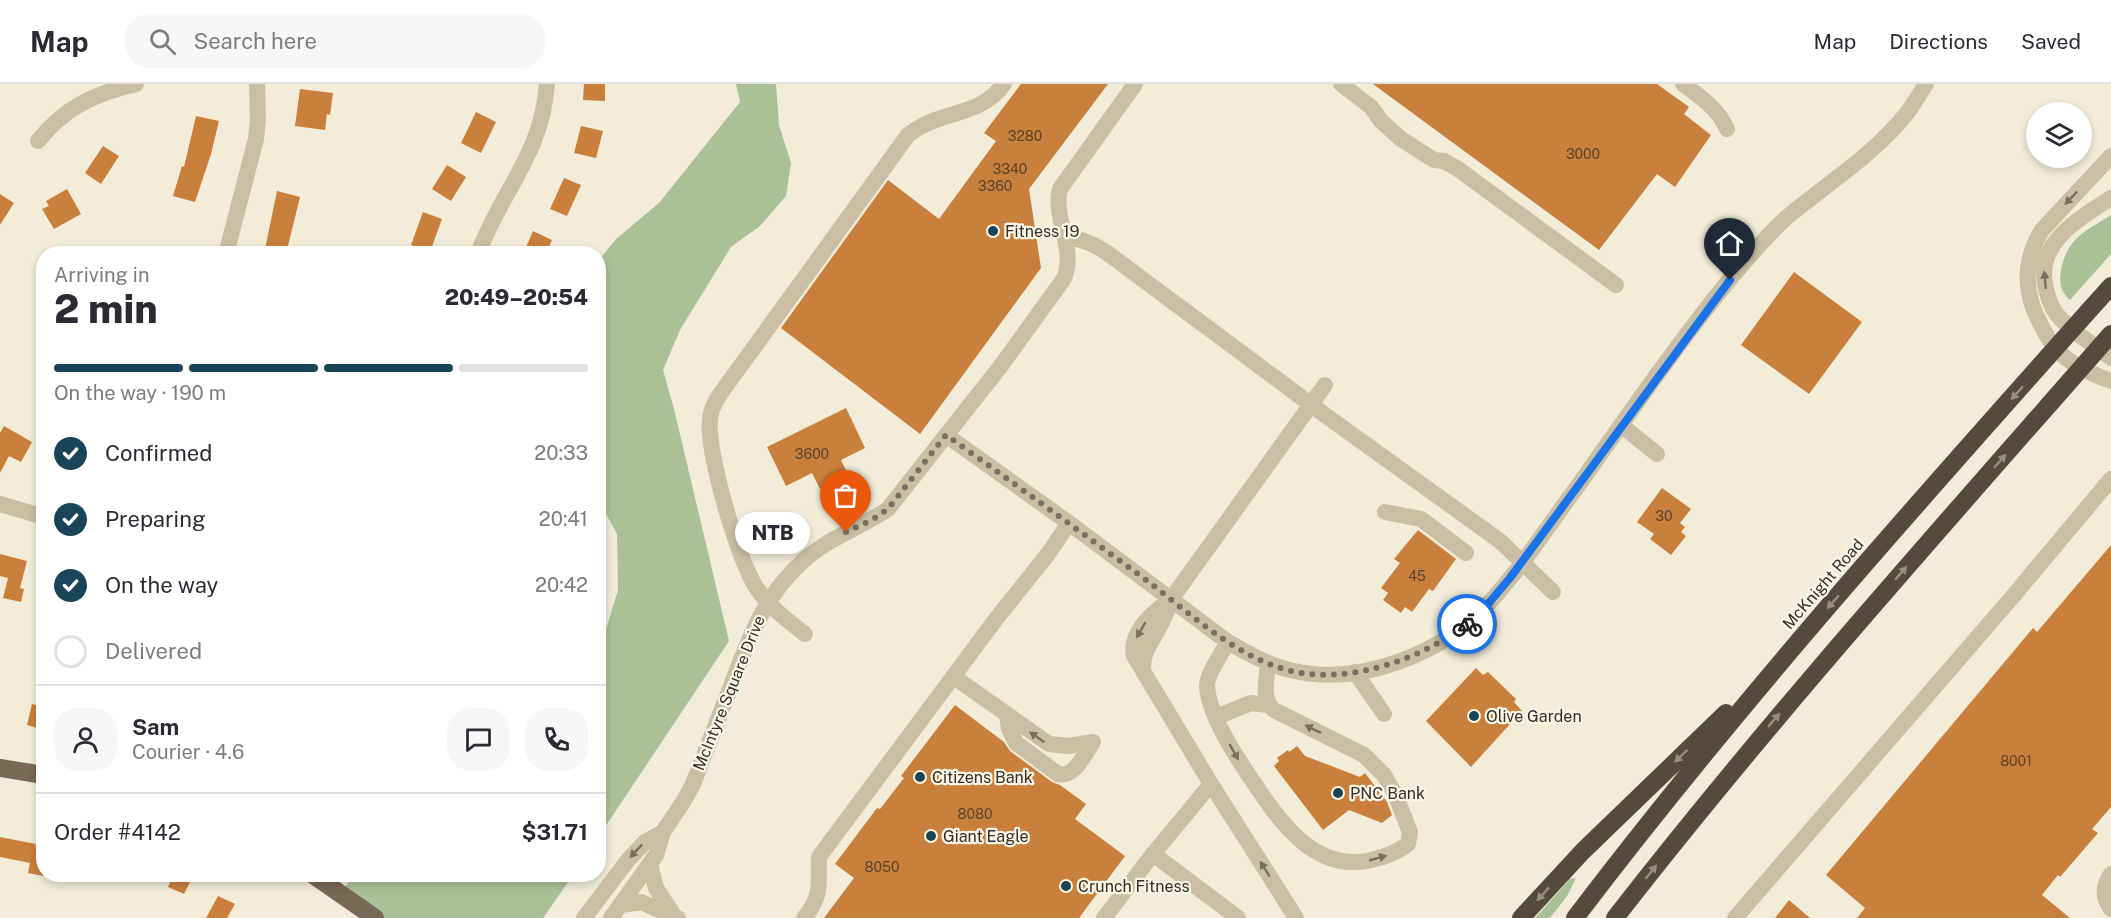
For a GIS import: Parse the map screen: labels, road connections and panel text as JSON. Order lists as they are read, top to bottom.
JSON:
{
  "streets": {
    "highway": ["McKnight Road"],
    "street": ["McIntyre Square Drive"]
  },
  "places": [
    "Fitness 19",
    "NTB",
    "Olive Garden",
    "Citizens Bank",
    "PNC Bank",
    "Giant Eagle",
    "Crunch Fitness"
  ],
  "house_numbers": [
    "3280",
    "3000",
    "3340",
    "3360",
    "3600",
    "30",
    "45",
    "8001",
    "8080",
    "8050"
  ],
  "page": {
    "header": "Map",
    "search": "Search here",
    "nav": ["Map", "Directions", "Saved"],
    "heading": ["2 min", "Arriving in", "20:49–20:54"],
    "panel": [
      "Sam",
      "Courier · 4.6",
      "Order #4142",
      "$31.71"
    ],
    "bar": "On the way · 190 m",
    "list": [
      ["Confirmed", "20:33"],
      ["Preparing", "20:41"],
      ["On the way", "20:42"],
      "Delivered"
    ],
    "bubble": "NTB"
  }
}
